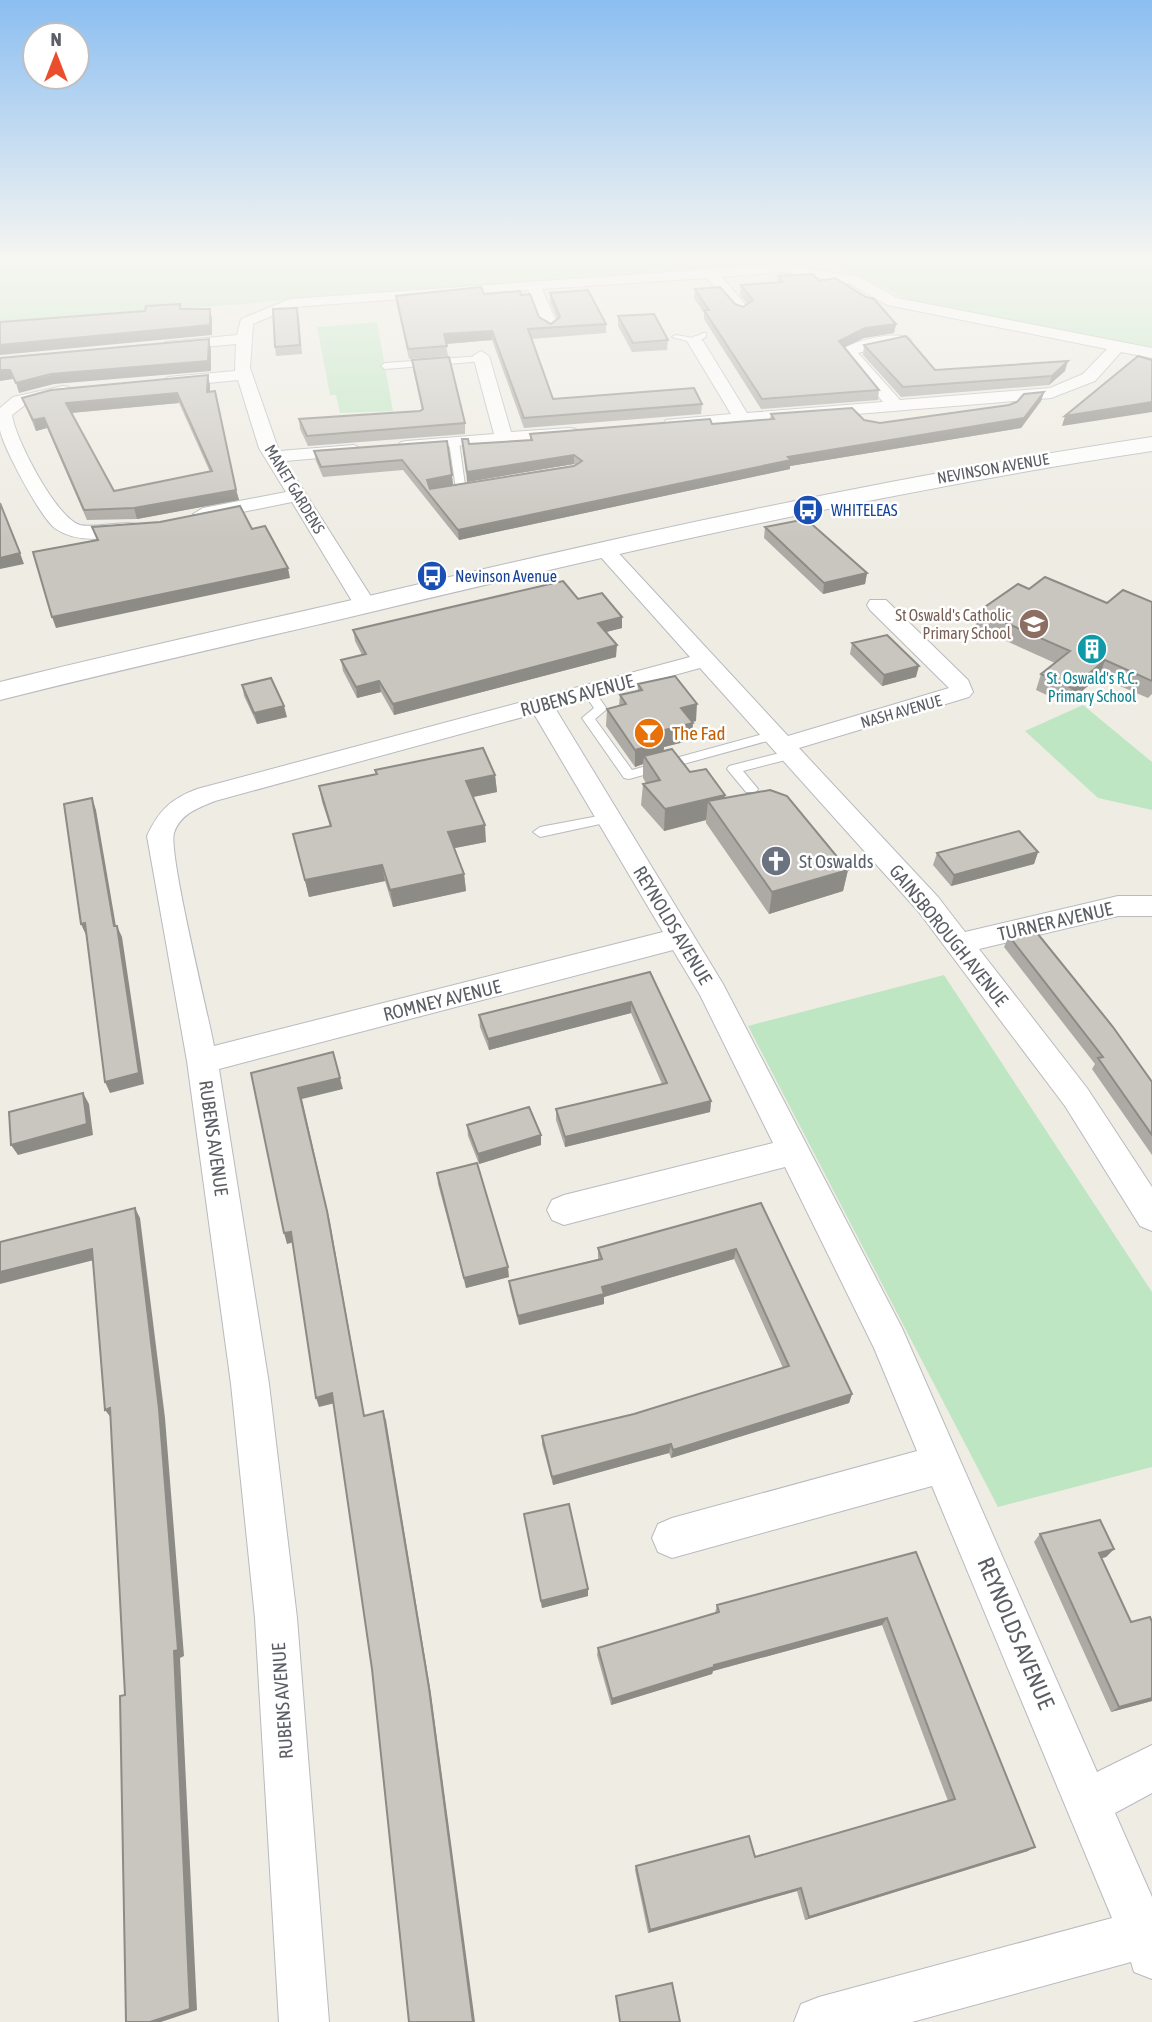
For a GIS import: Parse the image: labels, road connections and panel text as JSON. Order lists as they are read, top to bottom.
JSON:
{
  "streets": {
    "street": [
      "NEVINSON AVENUE",
      "MANET GARDENS",
      "RUBENS AVENUE",
      "NASH AVENUE",
      "TURNER AVENUE",
      "REYNOLDS AVENUE",
      "GAINSBOROUGH AVENUE",
      "ROMNEY AVENUE"
    ]
  },
  "crossings": [
    ["NEVINSON AVENUE", "MANET GARDENS"],
    ["NEVINSON AVENUE", "GAINSBOROUGH AVENUE"],
    ["RUBENS AVENUE", "REYNOLDS AVENUE"],
    ["RUBENS AVENUE", "GAINSBOROUGH AVENUE"],
    ["RUBENS AVENUE", "ROMNEY AVENUE"],
    ["NASH AVENUE", "GAINSBOROUGH AVENUE"],
    ["TURNER AVENUE", "GAINSBOROUGH AVENUE"],
    ["REYNOLDS AVENUE", "ROMNEY AVENUE"]
  ],
  "places": {
    "bus stop": ["WHITELEAS", "Nevinson Avenue"],
    "school or university": ["St Oswald's Catholic Primary School"],
    "building": ["St. Oswald's R.C. Primary School"],
    "bar": ["The Fad"],
    "church": ["St Oswalds"]
  },
  "north": "top"
}
